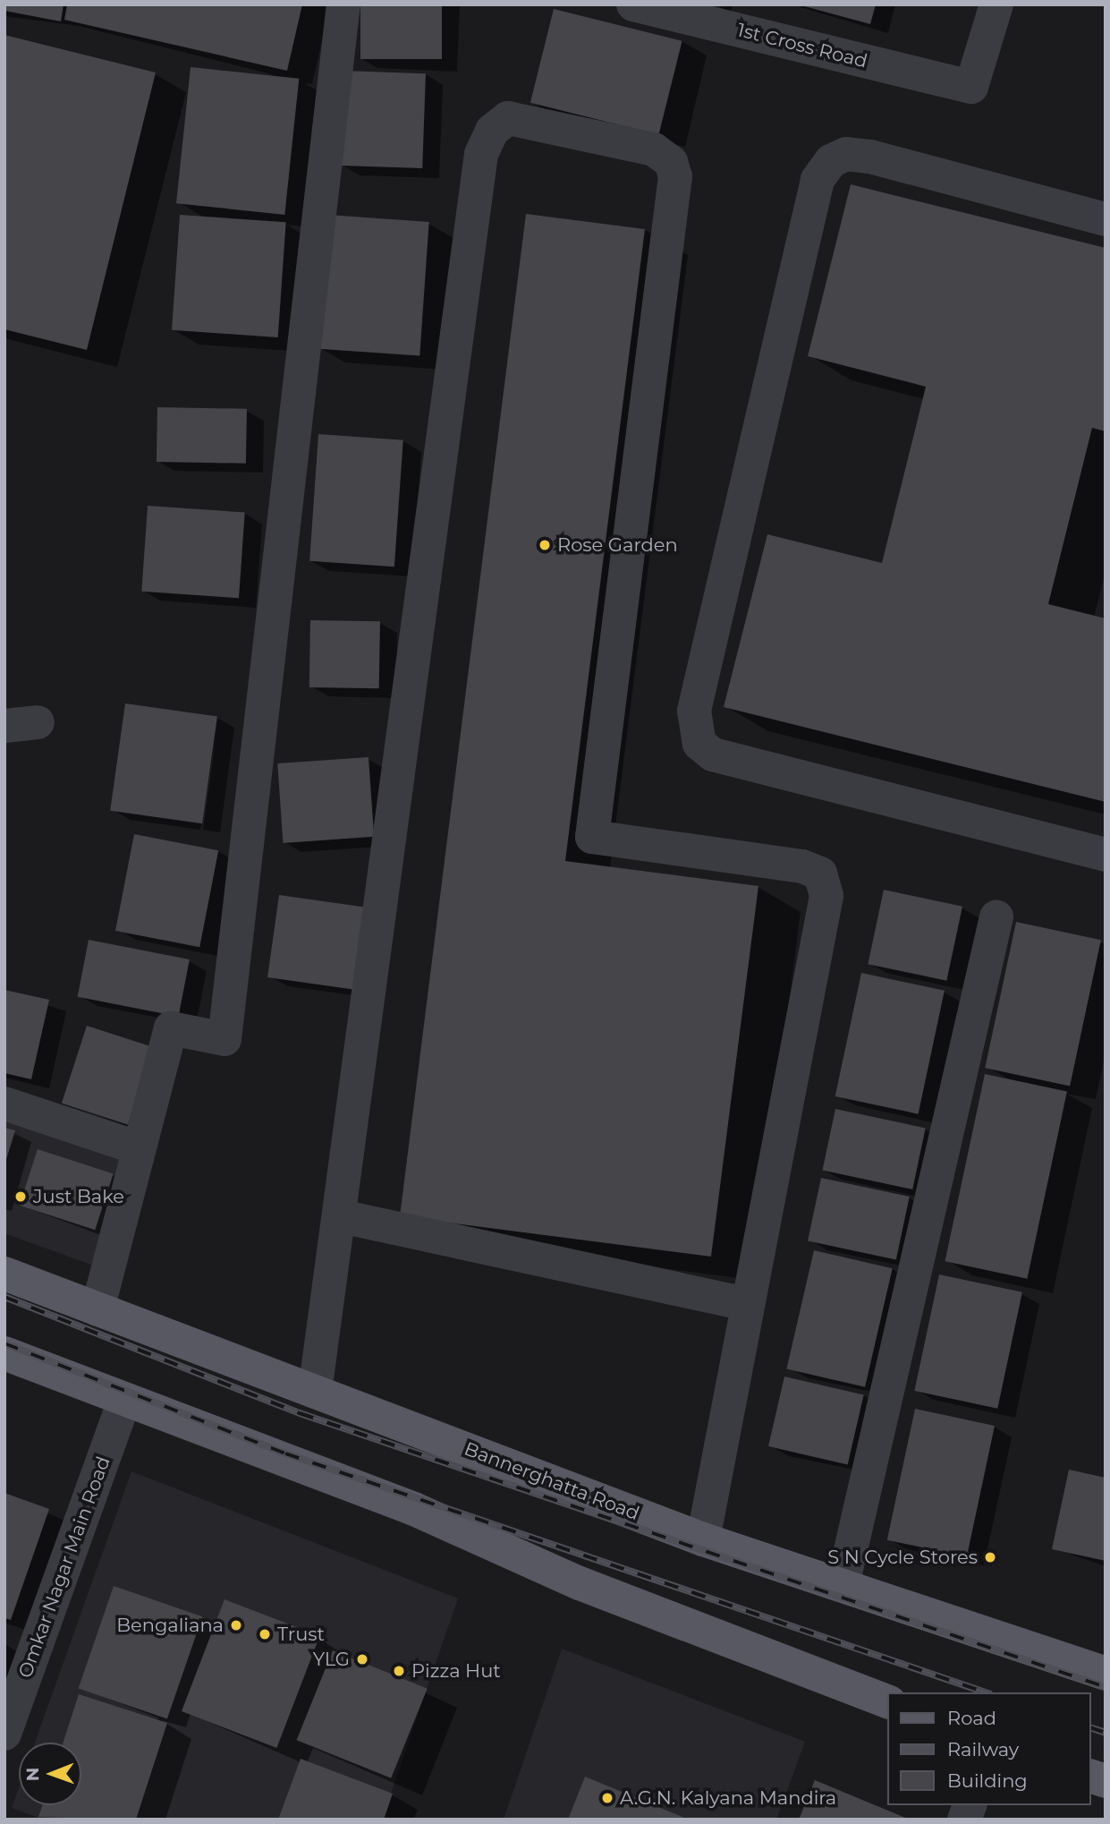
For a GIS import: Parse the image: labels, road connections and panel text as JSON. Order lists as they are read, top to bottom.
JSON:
{
  "streets": {
    "main road": ["Bannerghatta Road"],
    "street": ["1st Cross Road", "Omkar Nagar Main Road"]
  },
  "places": [
    "Rose Garden",
    "Just Bake",
    "S N Cycle Stores",
    "Bengaliana",
    "Trust",
    "YLG",
    "Pizza Hut",
    "A.G.N. Kalyana Mandira"
  ],
  "legend": ["Road", "Railway", "Building"],
  "north": "left"
}
